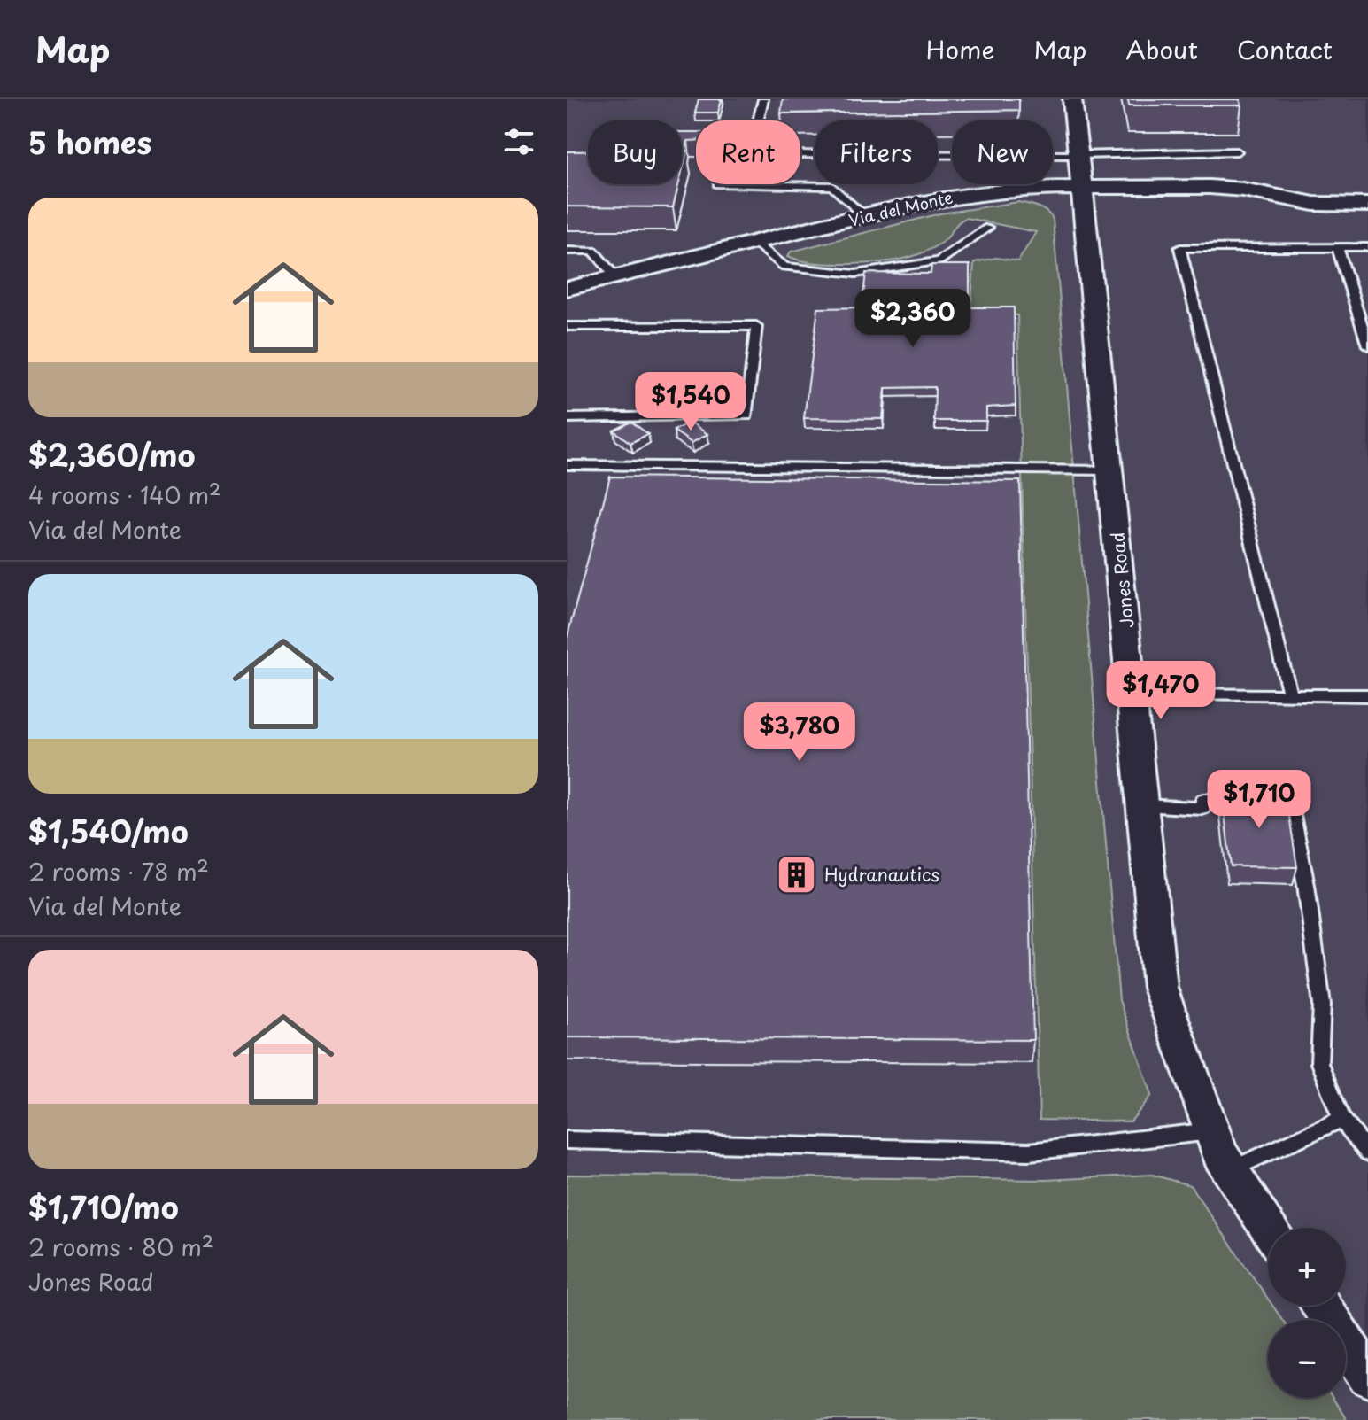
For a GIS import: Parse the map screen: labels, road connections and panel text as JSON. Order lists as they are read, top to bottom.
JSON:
{
  "streets": {
    "street": ["Via del Monte", "Jones Road"]
  },
  "crossings": [
    ["Via del Monte", "Jones Road"]
  ],
  "places": {
    "building": ["Hydranautics"]
  },
  "page": {
    "header": "Map",
    "nav": [
      "Home",
      "Map",
      "About",
      "Contact"
    ],
    "heading": "5 homes",
    "chip": [
      "Buy",
      "Rent",
      "Filters",
      "New"
    ],
    "list": [
      {
        "name": "$2,360/mo",
        "note": "4 rooms · 140 m² · Via del Monte"
      },
      {
        "name": "$1,540/mo",
        "note": "2 rooms · 78 m² · Via del Monte"
      },
      {
        "name": "$1,710/mo",
        "note": "2 rooms · 80 m² · Jones Road"
      }
    ],
    "price": [
      "$2,360",
      "$1,540",
      "$1,470",
      "$3,780",
      "$1,710"
    ],
    "map_buttons": ["+", "−"]
  }
}
